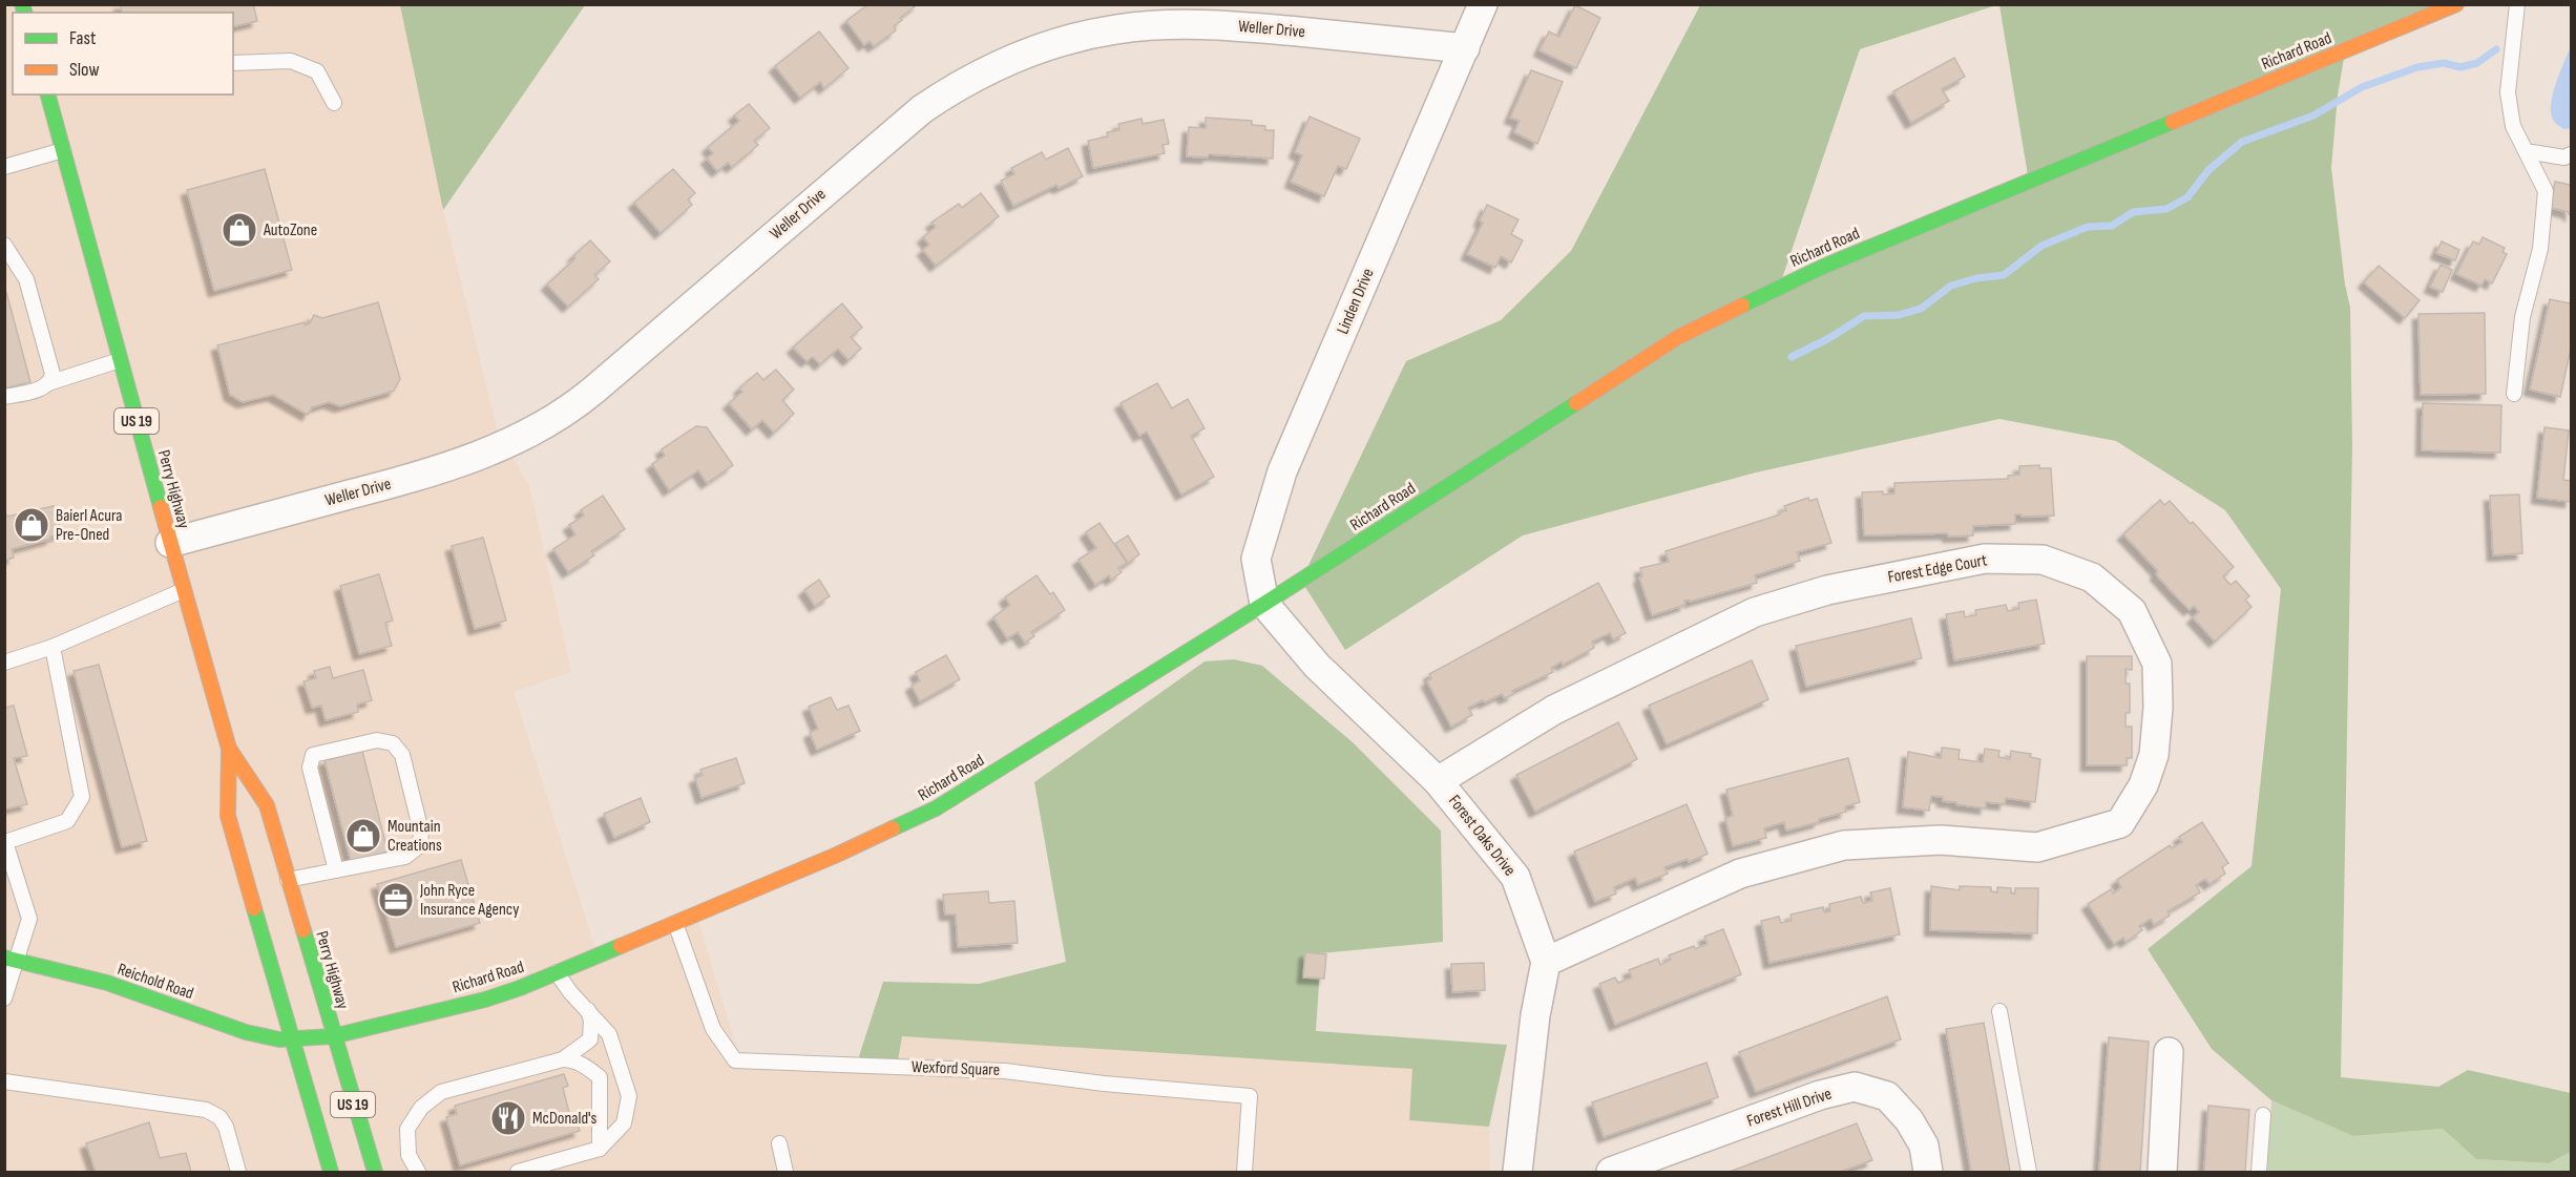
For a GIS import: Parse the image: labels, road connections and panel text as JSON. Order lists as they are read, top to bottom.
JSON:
{
  "streets": {
    "main road": [
      "Richard Road",
      "US 19",
      "Perry Highway",
      "Reichold Road"
    ],
    "street": [
      "Weller Drive",
      "Linden Drive",
      "Forest Edge Court",
      "Forest Oaks Drive",
      "Forest Hill Drive"
    ],
    "lane": ["Wexford Square"]
  },
  "crossings": [
    ["Weller Drive", "Linden Drive"],
    ["Weller Drive", "Perry Highway"],
    ["Richard Road", "Linden Drive"],
    ["Richard Road", "Perry Highway"],
    ["Richard Road", "Forest Oaks Drive"],
    ["Richard Road", "Reichold Road"],
    ["Richard Road", "Wexford Square"],
    ["Linden Drive", "Forest Oaks Drive"],
    ["Perry Highway", "Reichold Road"],
    ["Forest Edge Court", "Forest Oaks Drive"]
  ],
  "places": {
    "shop": ["AutoZone", "Baierl Acura Pre-Oned", "Mountain Creations"],
    "office": ["John Ryce Insurance Agency"],
    "restaurant": ["McDonald's"]
  },
  "legend": ["Fast", "Slow"]
}
